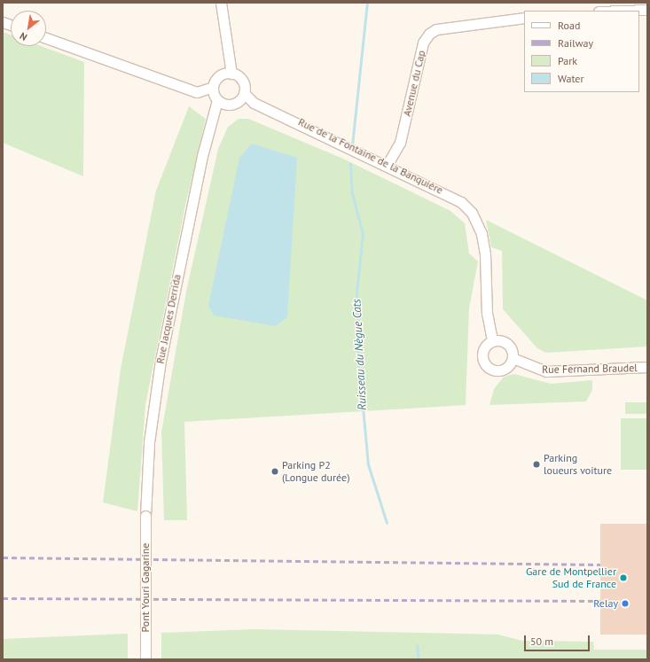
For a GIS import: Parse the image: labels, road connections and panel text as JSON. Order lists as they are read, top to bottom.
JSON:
{
  "streets": {
    "street": [
      "Avenue du Cap",
      "Rue de la Fontaine de la Banquière",
      "Rue Jacques Derrida",
      "Rue Fernand Braudel",
      "Pont Youri Gagarine"
    ]
  },
  "crossings": [
    ["Avenue du Cap", "Rue de la Fontaine de la Banquière"],
    ["Rue de la Fontaine de la Banquière", "Rue Jacques Derrida"],
    ["Rue de la Fontaine de la Banquière", "Rue Fernand Braudel"],
    ["Rue Jacques Derrida", "Pont Youri Gagarine"]
  ],
  "water": ["Ruisseau du Nègue Cats"],
  "places": [
    "Parking loueurs voiture",
    "Parking P2 (Longue durée)",
    "Gare de Montpellier Sud de France",
    "Relay"
  ],
  "legend": [
    "Road",
    "Railway",
    "Park",
    "Water"
  ],
  "scale_bar": "50 m",
  "north": "bottom left"
}
